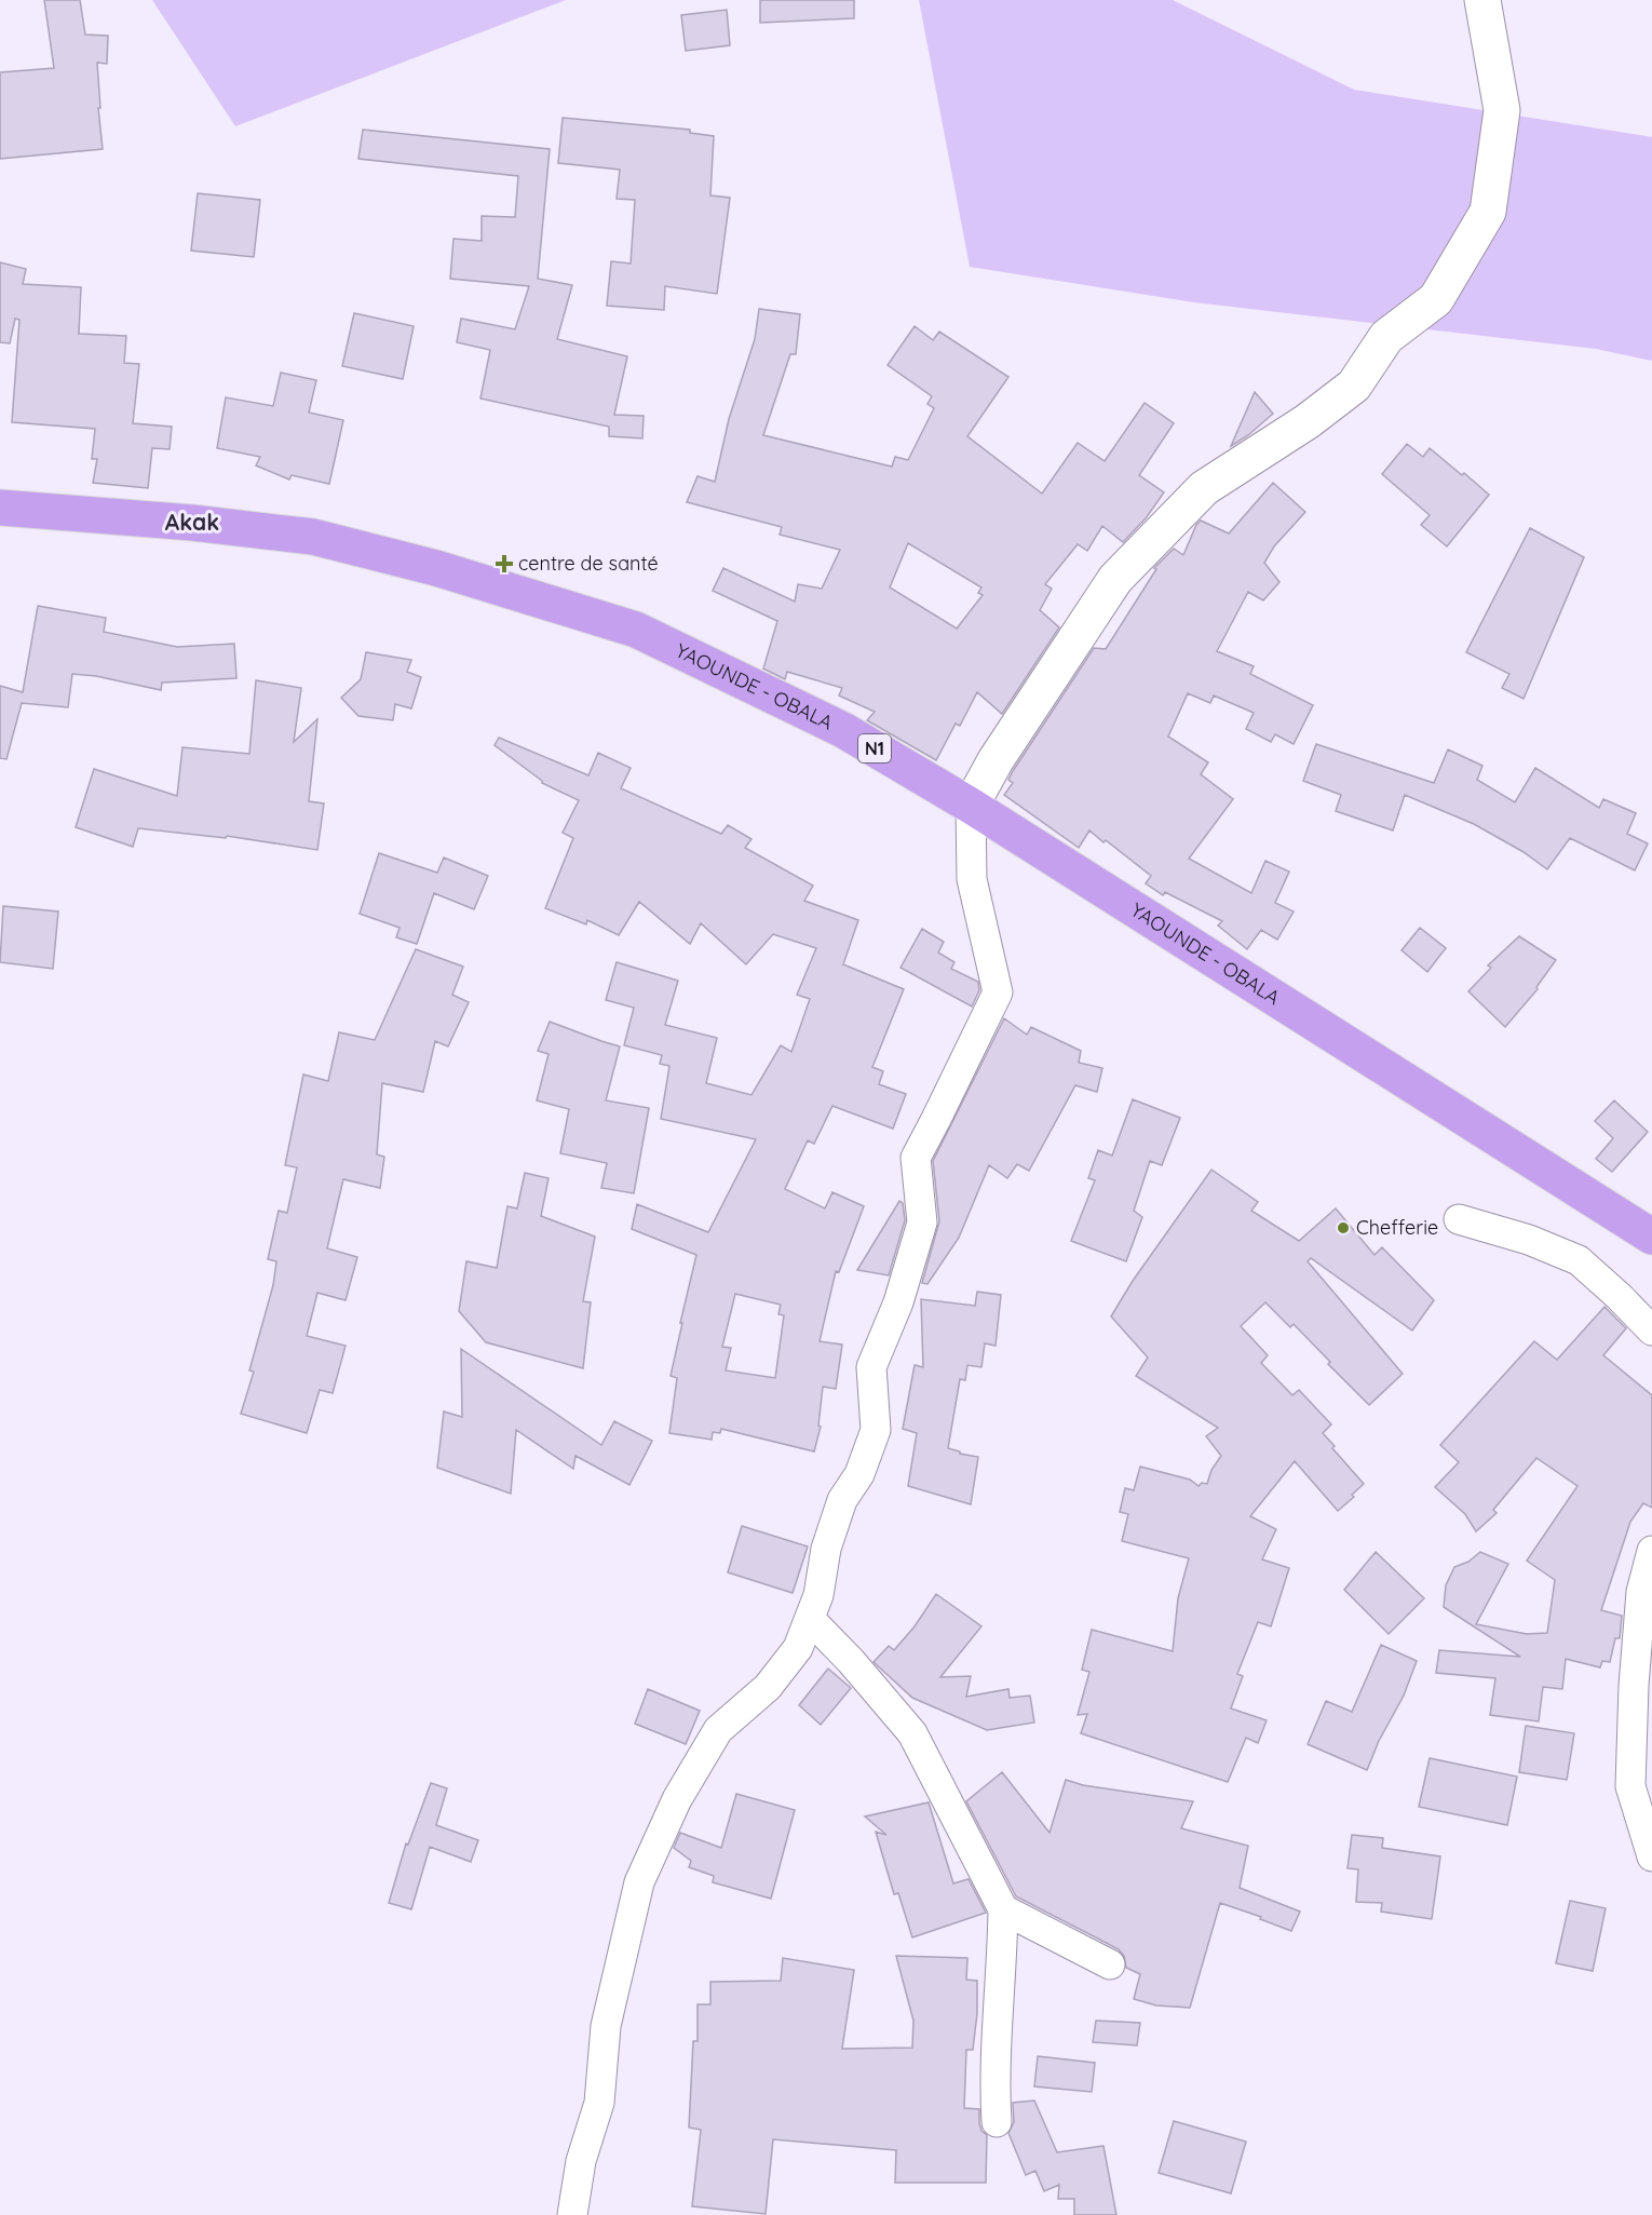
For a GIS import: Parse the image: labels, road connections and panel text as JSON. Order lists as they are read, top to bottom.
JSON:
{
  "streets": {
    "highway": ["YAOUNDE - OBALA", "N1"]
  },
  "districts": ["Akak"],
  "places": {
    "health": ["centre de santé"],
    "other": ["Chefferie"]
  }
}
